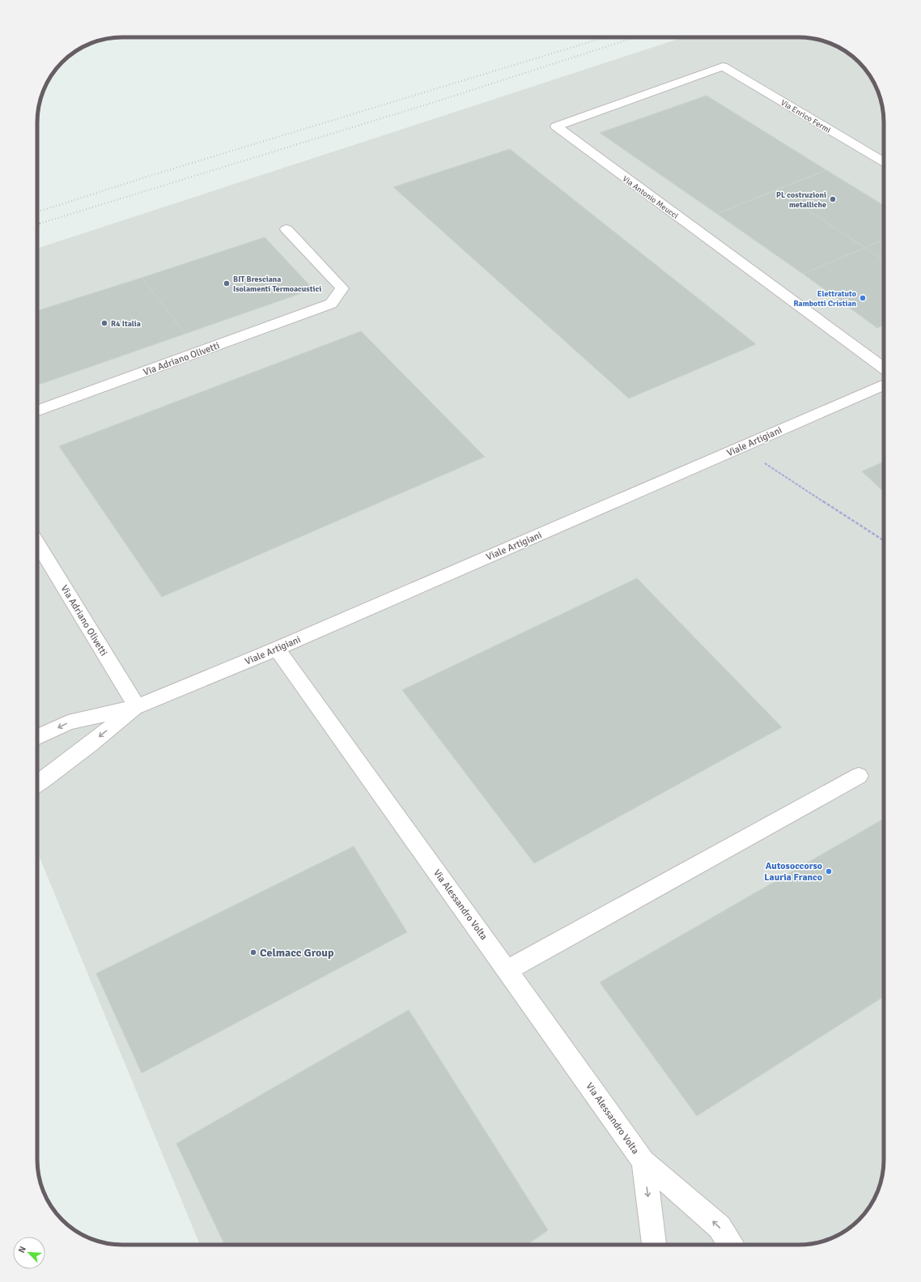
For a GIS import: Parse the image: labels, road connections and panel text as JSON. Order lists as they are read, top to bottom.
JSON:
{
  "streets": {
    "street": [
      "Via Enrico Fermi",
      "Via Antonio Meucci",
      "Via Adriano Olivetti",
      "Viale Artigiani",
      "Via Alessandro Volta"
    ]
  },
  "crossings": [
    ["Via Enrico Fermi", "Via Antonio Meucci"],
    ["Via Adriano Olivetti", "Viale Artigiani"],
    ["Viale Artigiani", "Via Alessandro Volta"]
  ],
  "places": [
    "PL costruzioni metalliche",
    "BIT Bresciana Isolamenti Termoacustici",
    "Elettratuto Rambotti Cristian",
    "R4 Italia",
    "Autosoccorso Lauria Franco",
    "Celmacc Group"
  ],
  "north": "top left"
}
